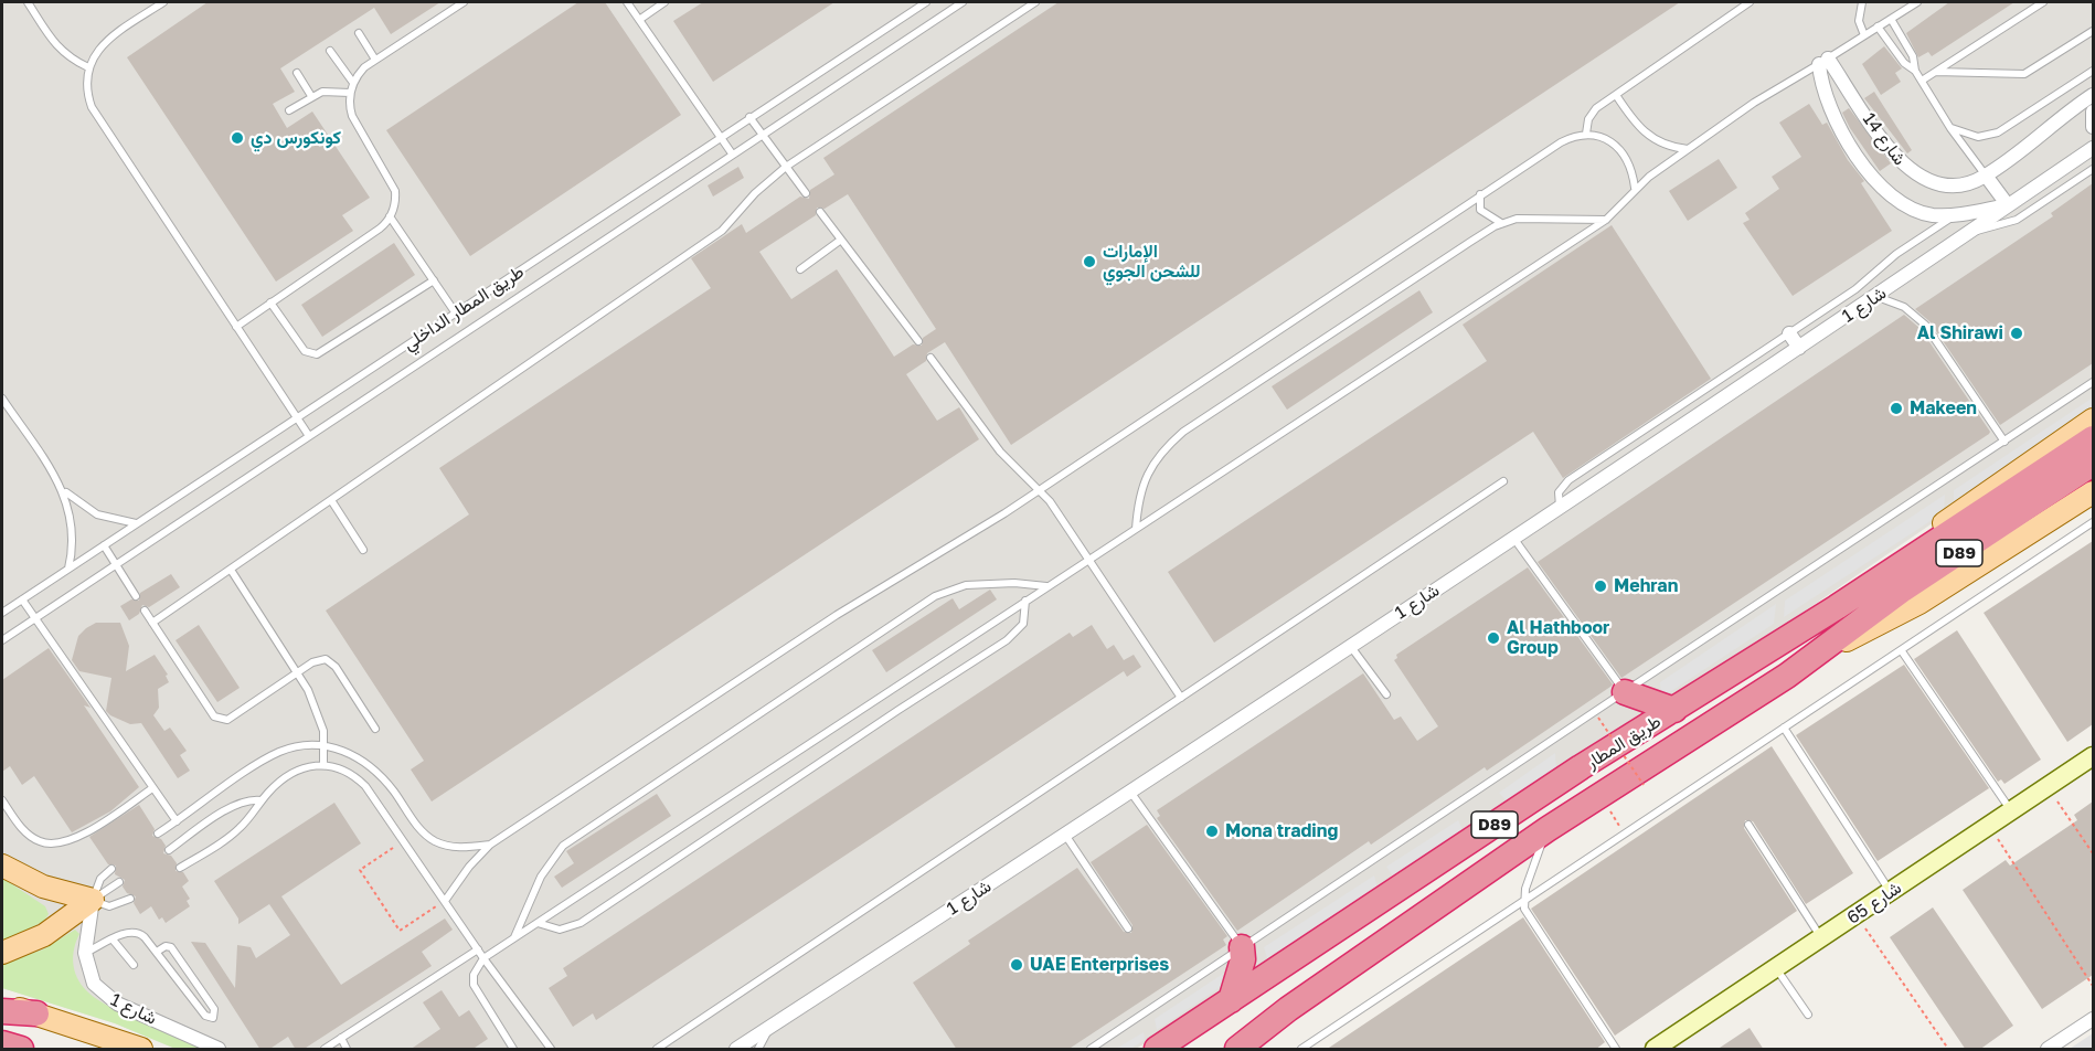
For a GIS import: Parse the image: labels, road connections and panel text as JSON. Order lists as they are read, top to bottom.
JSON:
{
  "streets": {
    "highway": ["D89", "طريق المطار"],
    "street": ["شارع 14", "شارع 1", "شارع 65"],
    "lane": ["طريق المطار الداخلي"]
  },
  "places": [
    "كونكورس دي",
    "الإمارات للشحن الجوي",
    "Al Shirawi",
    "Makeen",
    "Mehran",
    "Al Hathboor Group",
    "Mona trading",
    "UAE Enterprises"
  ]
}
